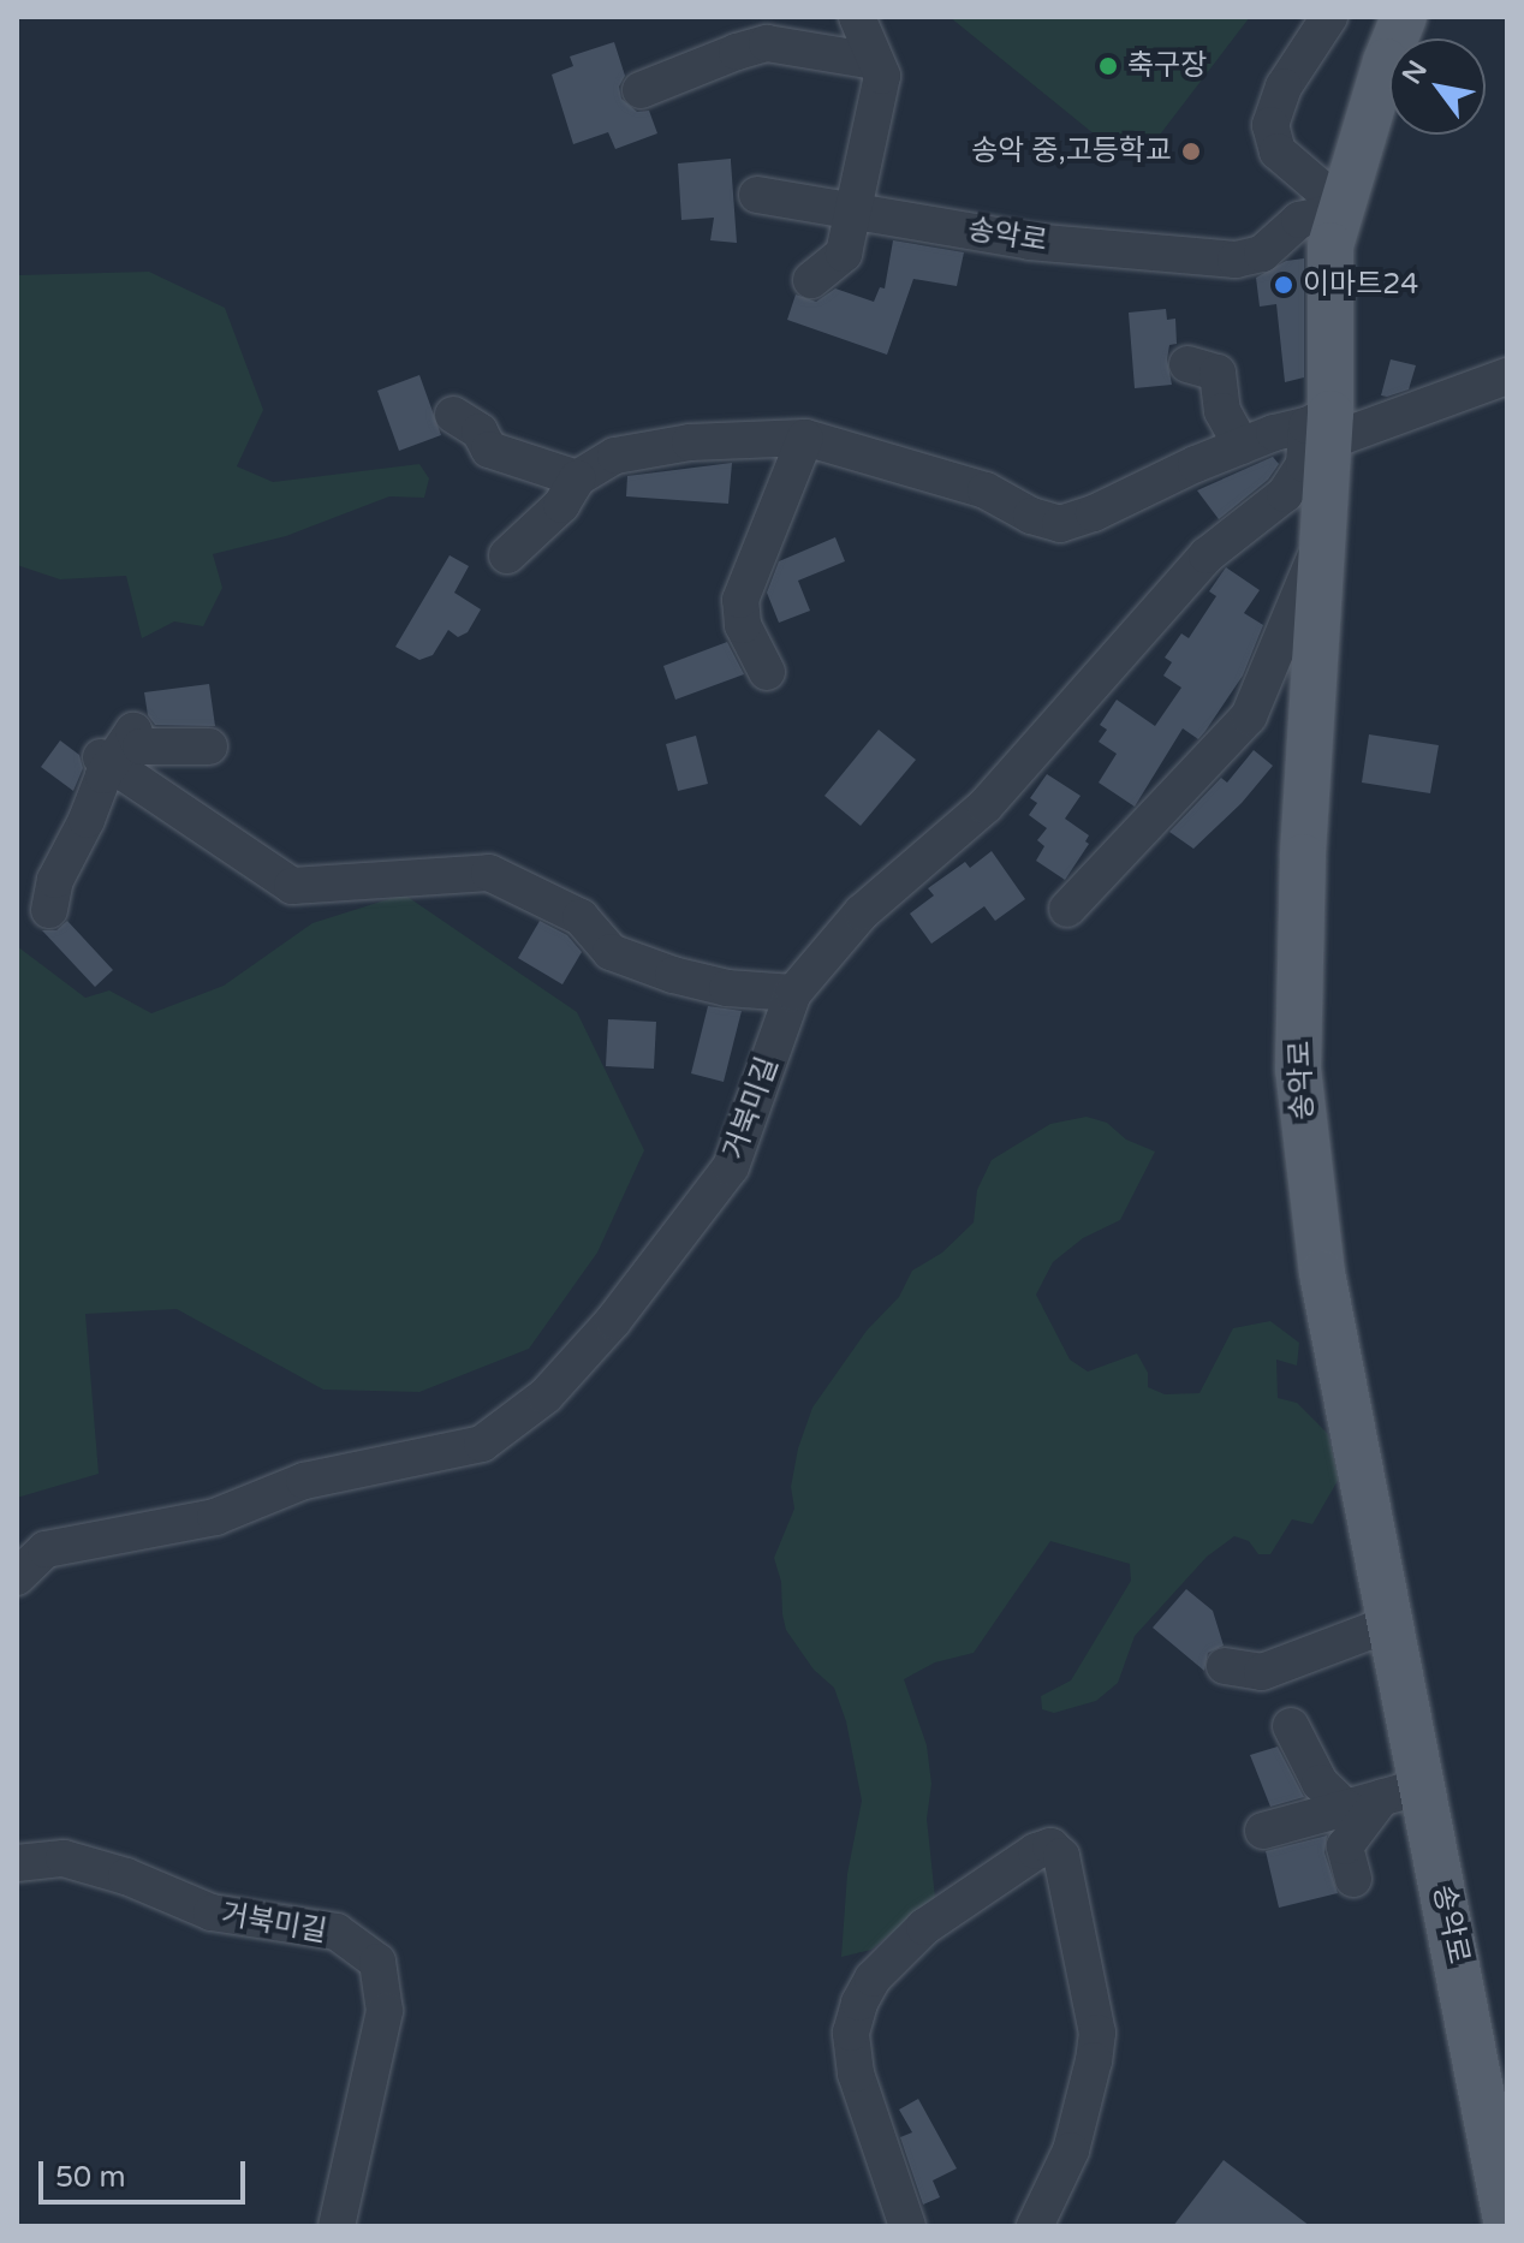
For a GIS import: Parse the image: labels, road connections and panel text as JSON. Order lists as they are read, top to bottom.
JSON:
{
  "streets": {
    "main road": ["송악로"],
    "street": ["거북미길"]
  },
  "crossings": [
    ["송악로", "거북미길"]
  ],
  "places": ["축구장", "송악 중,고등학교", "이마트24"],
  "scale_bar": "50 m",
  "north": "top left"
}
